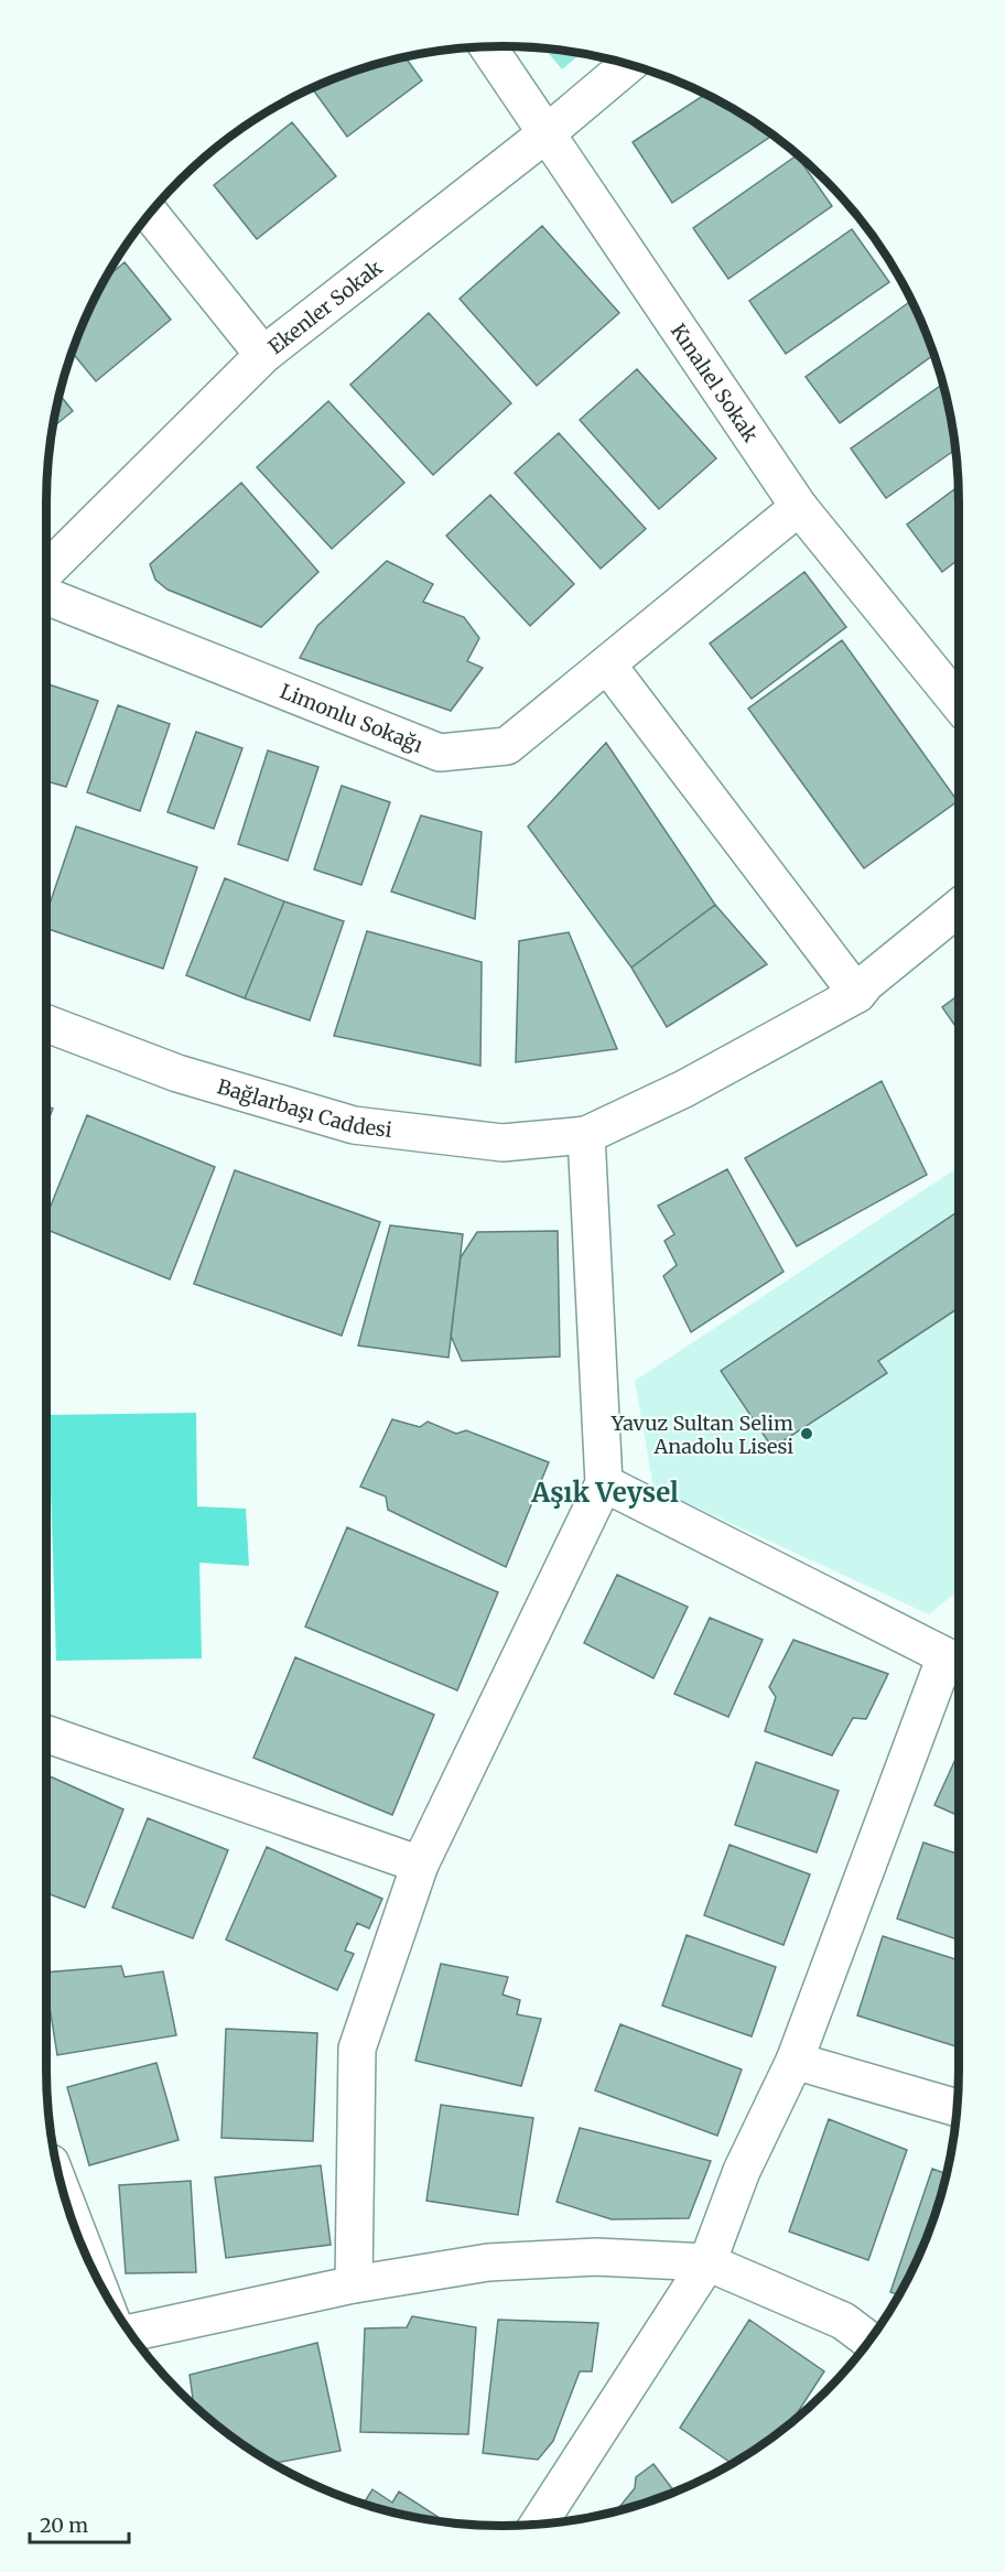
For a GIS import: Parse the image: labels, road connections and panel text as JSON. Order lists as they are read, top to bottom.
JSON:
{
  "streets": {
    "street": [
      "Ekenler Sokak",
      "Kınalıel Sokak",
      "Limonlu Sokağı",
      "Bağlarbaşı Caddesi"
    ]
  },
  "crossings": [
    ["Ekenler Sokak", "Kınalıel Sokak"],
    ["Kınalıel Sokak", "Limonlu Sokağı"]
  ],
  "districts": ["Aşık Veysel"],
  "places": ["Yavuz Sultan Selim Anadolu Lisesi"],
  "scale_bar": "20 m"
}
